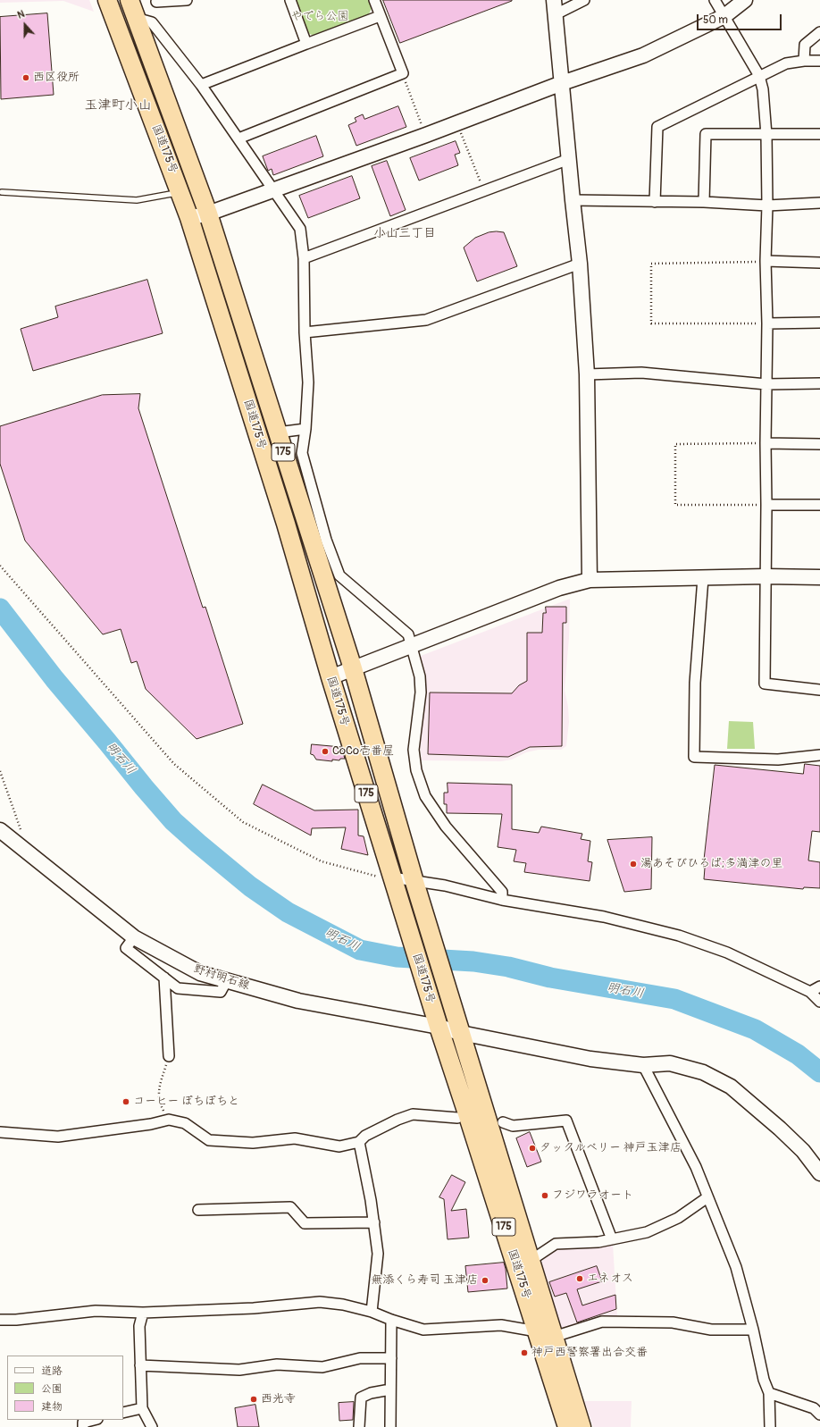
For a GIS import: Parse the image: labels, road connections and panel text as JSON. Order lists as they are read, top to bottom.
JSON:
{
  "streets": {
    "highway": ["国道175号", "175"],
    "street": ["野村明石線"]
  },
  "crossings": [
    ["国道175号", "野村明石線"]
  ],
  "districts": ["玉津町小山", "小山三丁目"],
  "water": ["明石川"],
  "parks": ["やでら公園"],
  "places": [
    "西区役所",
    "CoCo壱番屋",
    "湯あそびひろば;多満津の里",
    "コーヒー ぼちぼちと",
    "タックルベリー 神戸玉津店",
    "フジワラオート",
    "エネオス",
    "無添くら寿司 玉津店",
    "神戸西警察署出合交番",
    "西光寺"
  ],
  "legend": ["道路", "公園", "建物"],
  "scale_bar": "50 m",
  "north": "top"
}
